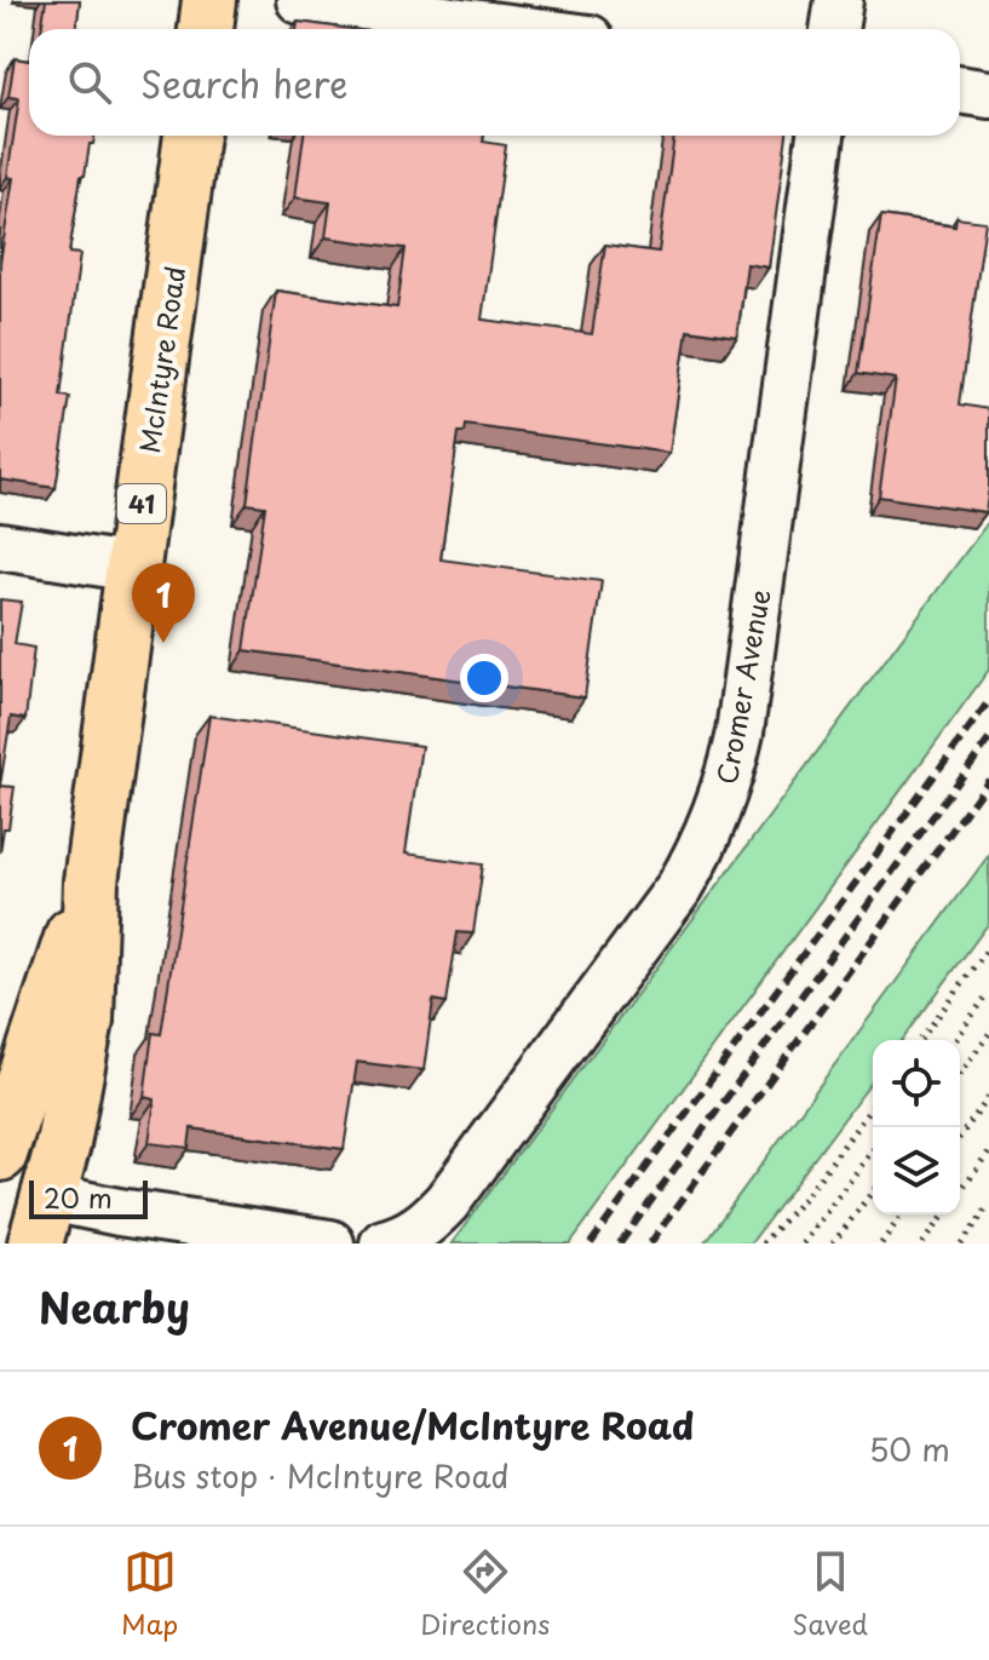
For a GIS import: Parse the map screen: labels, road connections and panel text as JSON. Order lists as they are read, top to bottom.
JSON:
{
  "streets": {
    "main road": ["McIntyre Road", "41"],
    "street": ["Cromer Avenue"]
  },
  "scale_bar": "20 m",
  "page": {
    "search": "Search here",
    "pins": "1",
    "scale": "20 m",
    "heading": "Nearby",
    "list": [
      {
        "mark": "1",
        "name": "Cromer Avenue/McIntyre Road",
        "note": "Bus stop · McIntyre Road",
        "value": "50 m"
      }
    ],
    "nav": ["Map", "Directions", "Saved"]
  }
}
